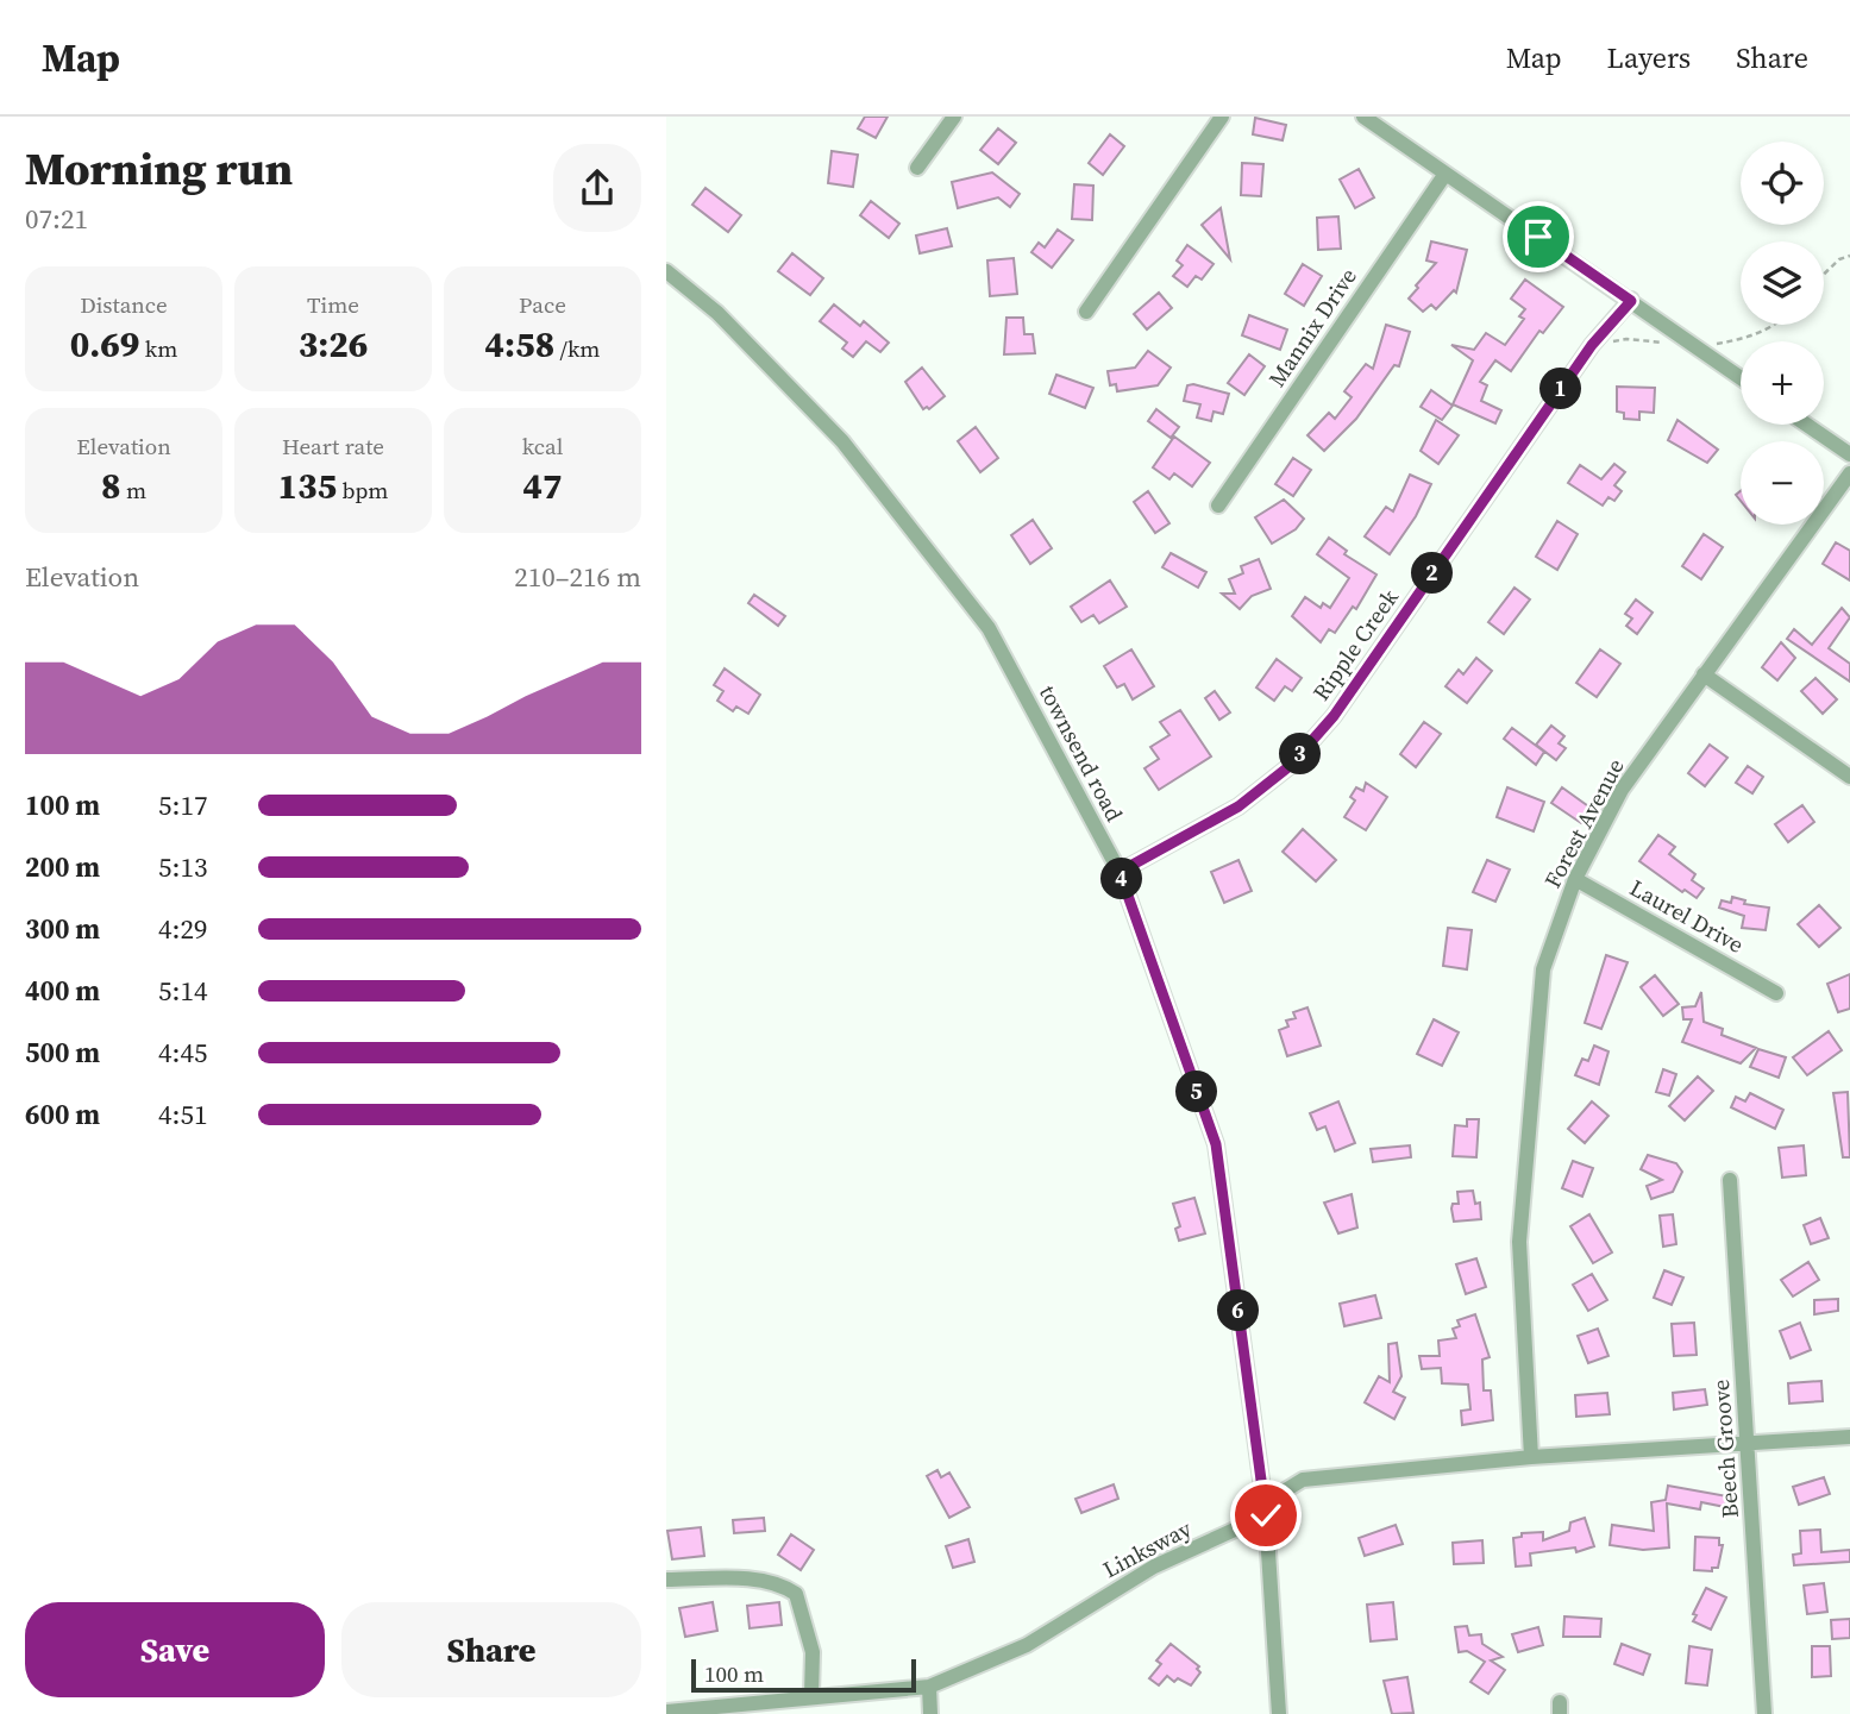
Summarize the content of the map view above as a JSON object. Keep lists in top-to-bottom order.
{
  "streets": {
    "street": [
      "Mannix Drive",
      "Ripple Creek",
      "townsend road",
      "Forest Avenue",
      "Laurel Drive",
      "Beech Groove",
      "Linksway"
    ]
  },
  "crossings": [
    ["Ripple Creek", "townsend road"],
    ["townsend road", "Linksway"],
    ["Forest Avenue", "Laurel Drive"],
    ["Forest Avenue", "Linksway"],
    ["Beech Groove", "Linksway"]
  ],
  "scale_bar": "100 m",
  "page": {
    "header": "Map",
    "nav": ["Map", "Layers", "Share"],
    "heading": ["Morning run", "07:21"],
    "map_buttons": ["+", "−"],
    "stats": [
      ["Distance", "0.69 km"],
      ["Time", "3:26"],
      ["Pace", "4:58 /km"],
      ["Elevation", "8 m"],
      ["Heart rate", "135 bpm"],
      ["kcal", "47"]
    ],
    "pins": [
      "1",
      "2",
      "3",
      "4",
      "5",
      "6"
    ],
    "chart": ["Elevation", "210–216 m"],
    "list": [
      {
        "name": "100 m",
        "note": "5:17"
      },
      {
        "name": "200 m",
        "note": "5:13"
      },
      {
        "name": "300 m",
        "note": "4:29"
      },
      {
        "name": "400 m",
        "note": "5:14"
      },
      {
        "name": "500 m",
        "note": "4:45"
      },
      {
        "name": "600 m",
        "note": "4:51"
      }
    ],
    "buttons": ["Save", "Share"],
    "scale": "100 m"
  }
}
